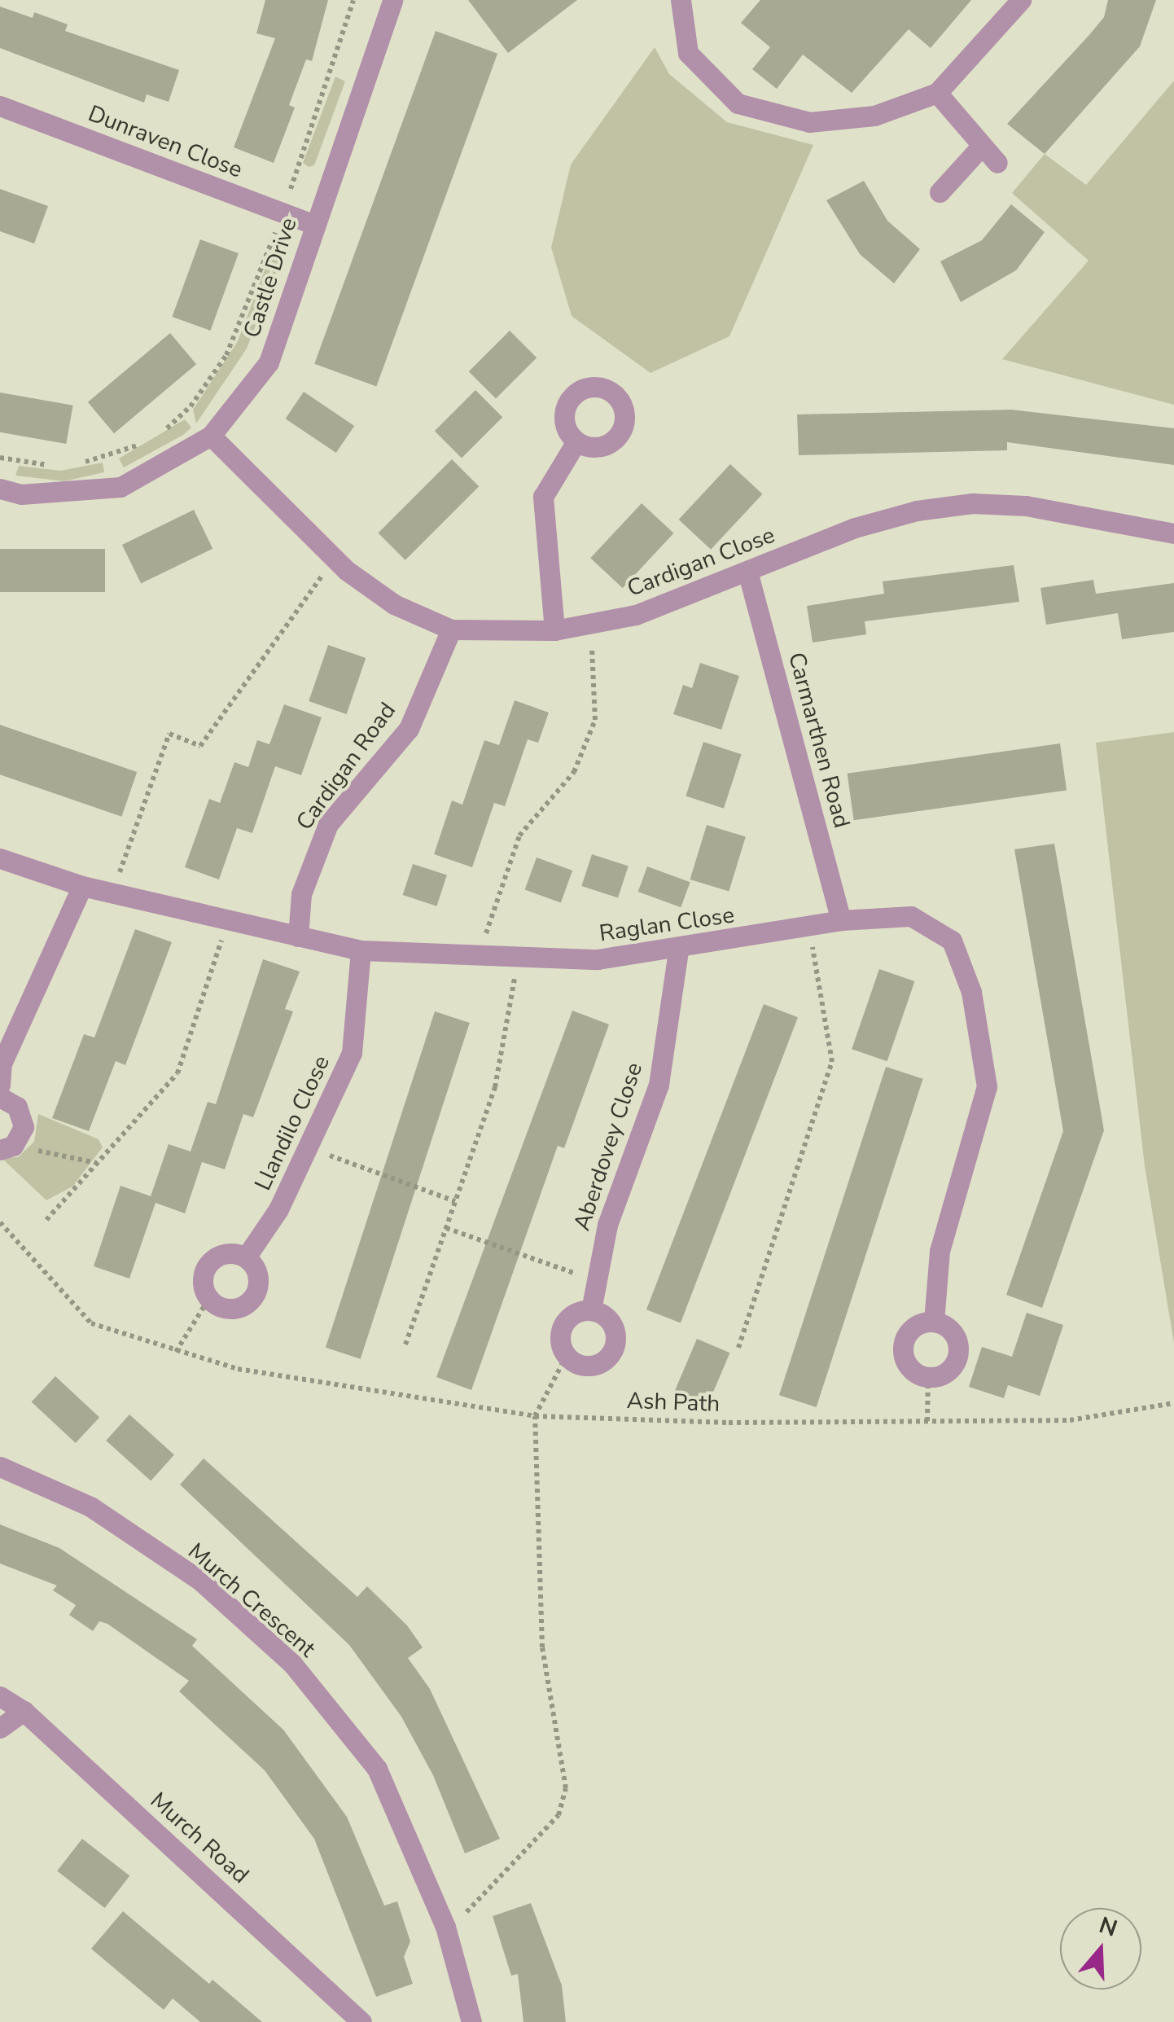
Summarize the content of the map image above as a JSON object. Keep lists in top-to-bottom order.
{
  "streets": {
    "street": [
      "Dunraven Close",
      "Castle Drive",
      "Cardigan Close",
      "Carmarthen Road",
      "Cardigan Road",
      "Raglan Close",
      "Llandilo Close",
      "Aberdovey Close",
      "Murch Crescent",
      "Murch Road"
    ],
    "path": ["Ash Path"]
  },
  "crossings": [
    ["Dunraven Close", "Castle Drive"],
    ["Castle Drive", "Cardigan Close"],
    ["Cardigan Close", "Carmarthen Road"],
    ["Cardigan Close", "Cardigan Road"],
    ["Carmarthen Road", "Raglan Close"],
    ["Cardigan Road", "Raglan Close"],
    ["Raglan Close", "Llandilo Close"],
    ["Raglan Close", "Aberdovey Close"]
  ],
  "north": "top"
}
